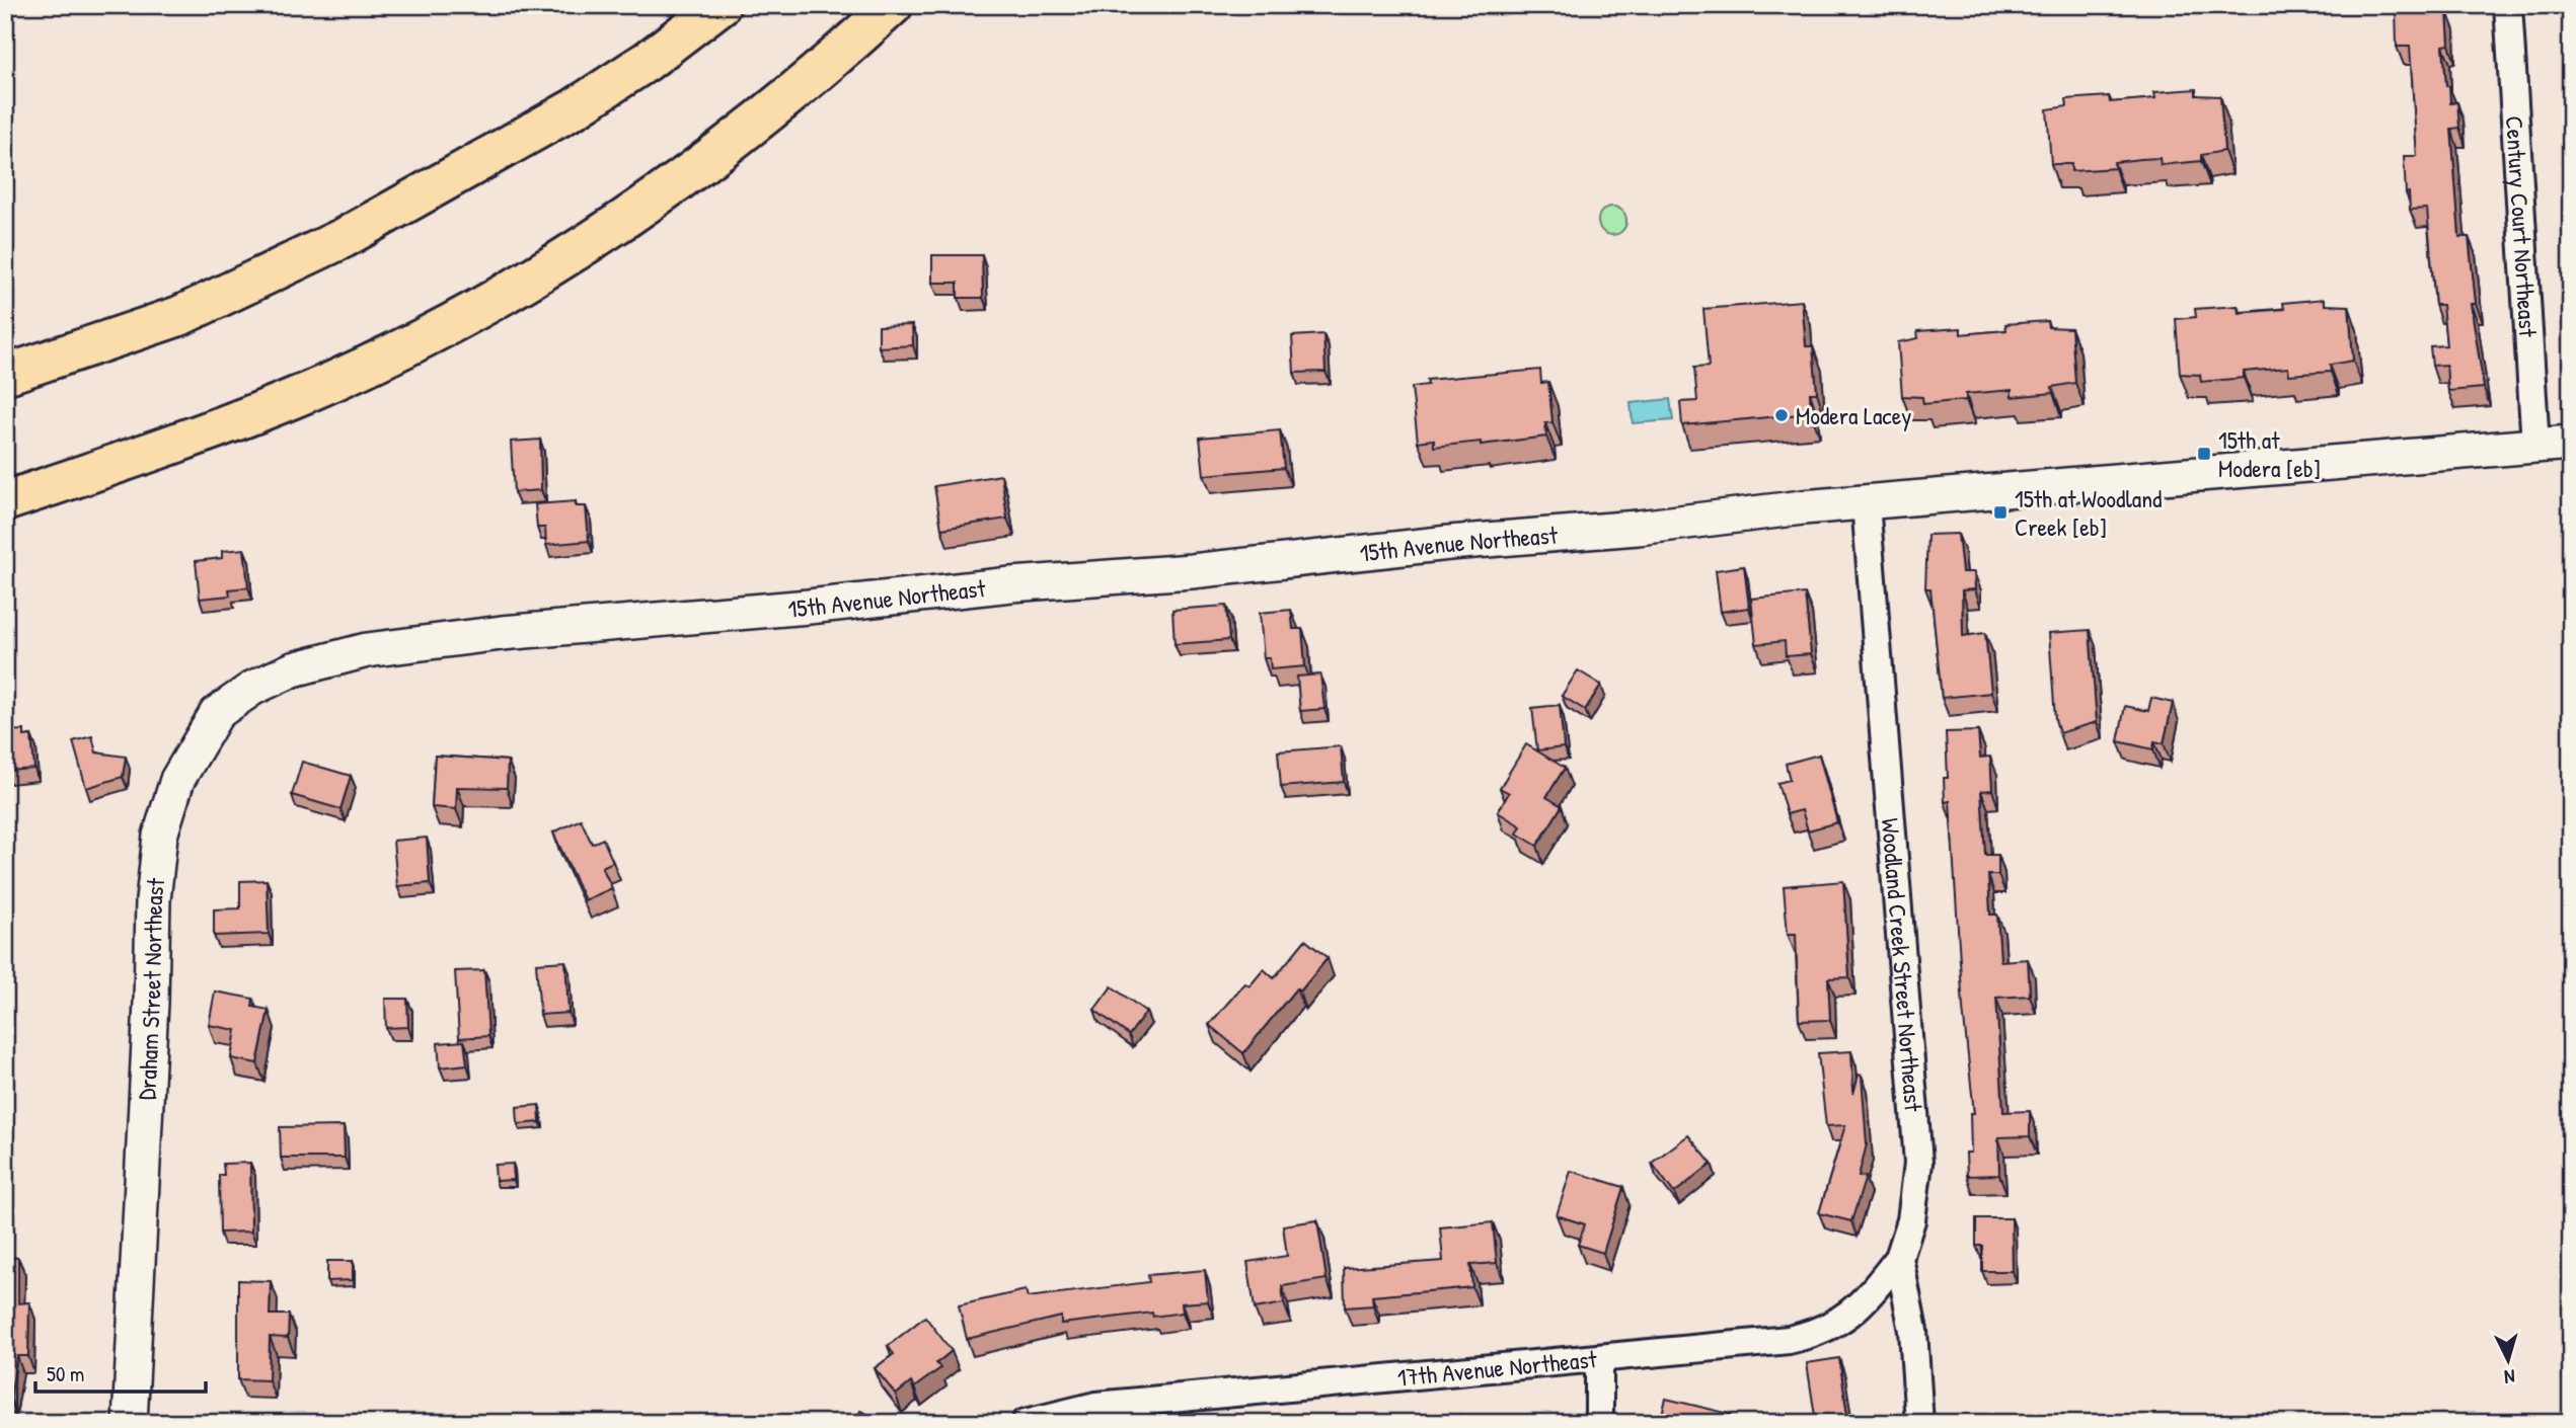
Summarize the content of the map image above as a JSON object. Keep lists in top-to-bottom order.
{
  "streets": {
    "street": [
      "Century Court Northeast",
      "15th Avenue Northeast",
      "Woodland Creek Street Northeast",
      "Draham Street Northeast",
      "17th Avenue Northeast"
    ]
  },
  "crossings": [
    ["Century Court Northeast", "15th Avenue Northeast"],
    ["15th Avenue Northeast", "Woodland Creek Street Northeast"],
    ["15th Avenue Northeast", "Draham Street Northeast"],
    ["Woodland Creek Street Northeast", "17th Avenue Northeast"]
  ],
  "places": {
    "other": ["Modera Lacey"],
    "transit": ["15th at Modera [eb]", "15th at Woodland Creek [eb]"]
  },
  "scale_bar": "50 m",
  "north": "bottom"
}
